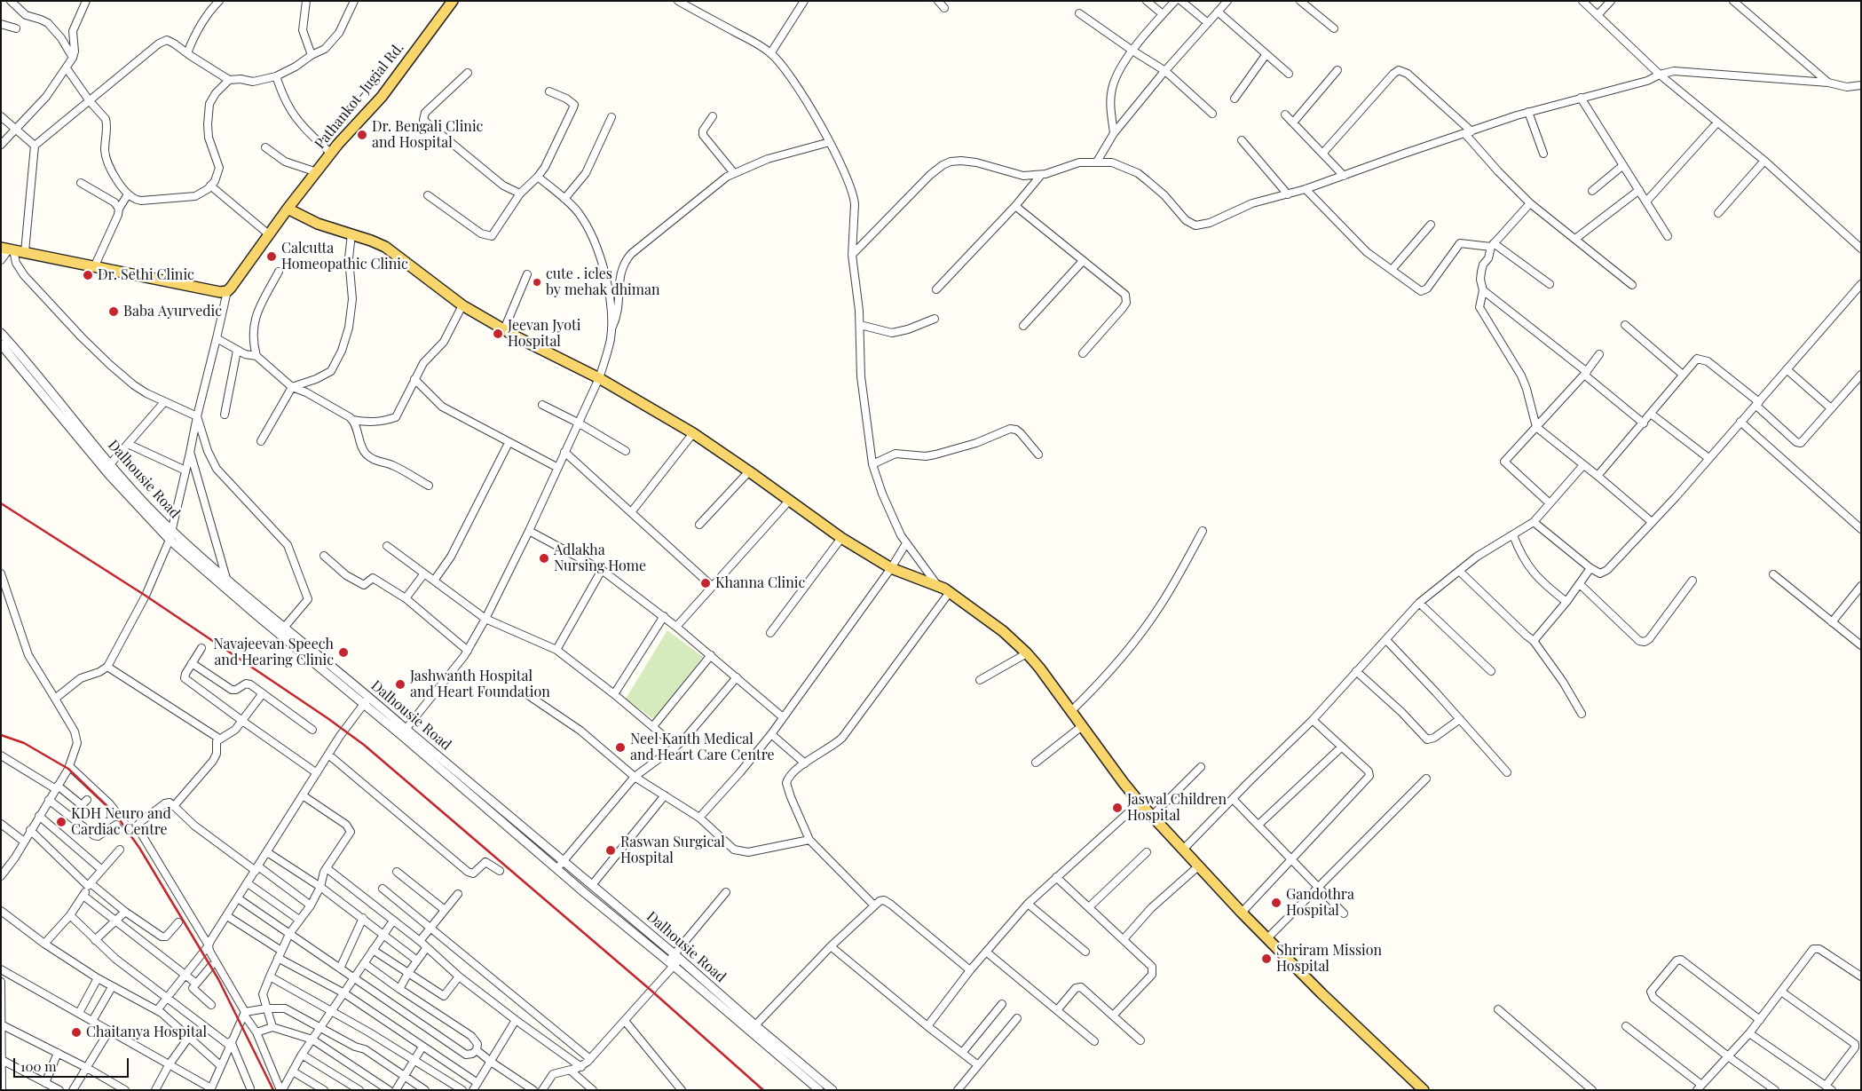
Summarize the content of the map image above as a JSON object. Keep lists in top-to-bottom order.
{
  "streets": {
    "main road": ["Pathankot-Jugial Rd."],
    "street": ["Dalhousie Road"]
  },
  "places": [
    "Dr. Bengali Clinic and Hospital",
    "Calcutta Homeopathic Clinic",
    "Dr. Sethi Clinic",
    "cute . icles by mehak dhiman",
    "Baba Ayurvedic",
    "Jeevan Jyoti Hospital",
    "Adlakha Nursing Home",
    "Khanna Clinic",
    "Navajeevan Speech and Hearing Clinic",
    "Jashwanth Hospital and Heart Foundation",
    "Neel Kanth Medical and Heart Care Centre",
    "Jaswal Children Hospital",
    "KDH Neuro and Cardiac Centre",
    "Raswan Surgical Hospital",
    "Gandothra Hospital",
    "Shriram Mission Hospital",
    "Chaitanya Hospital"
  ],
  "scale_bar": "100 m"
}
